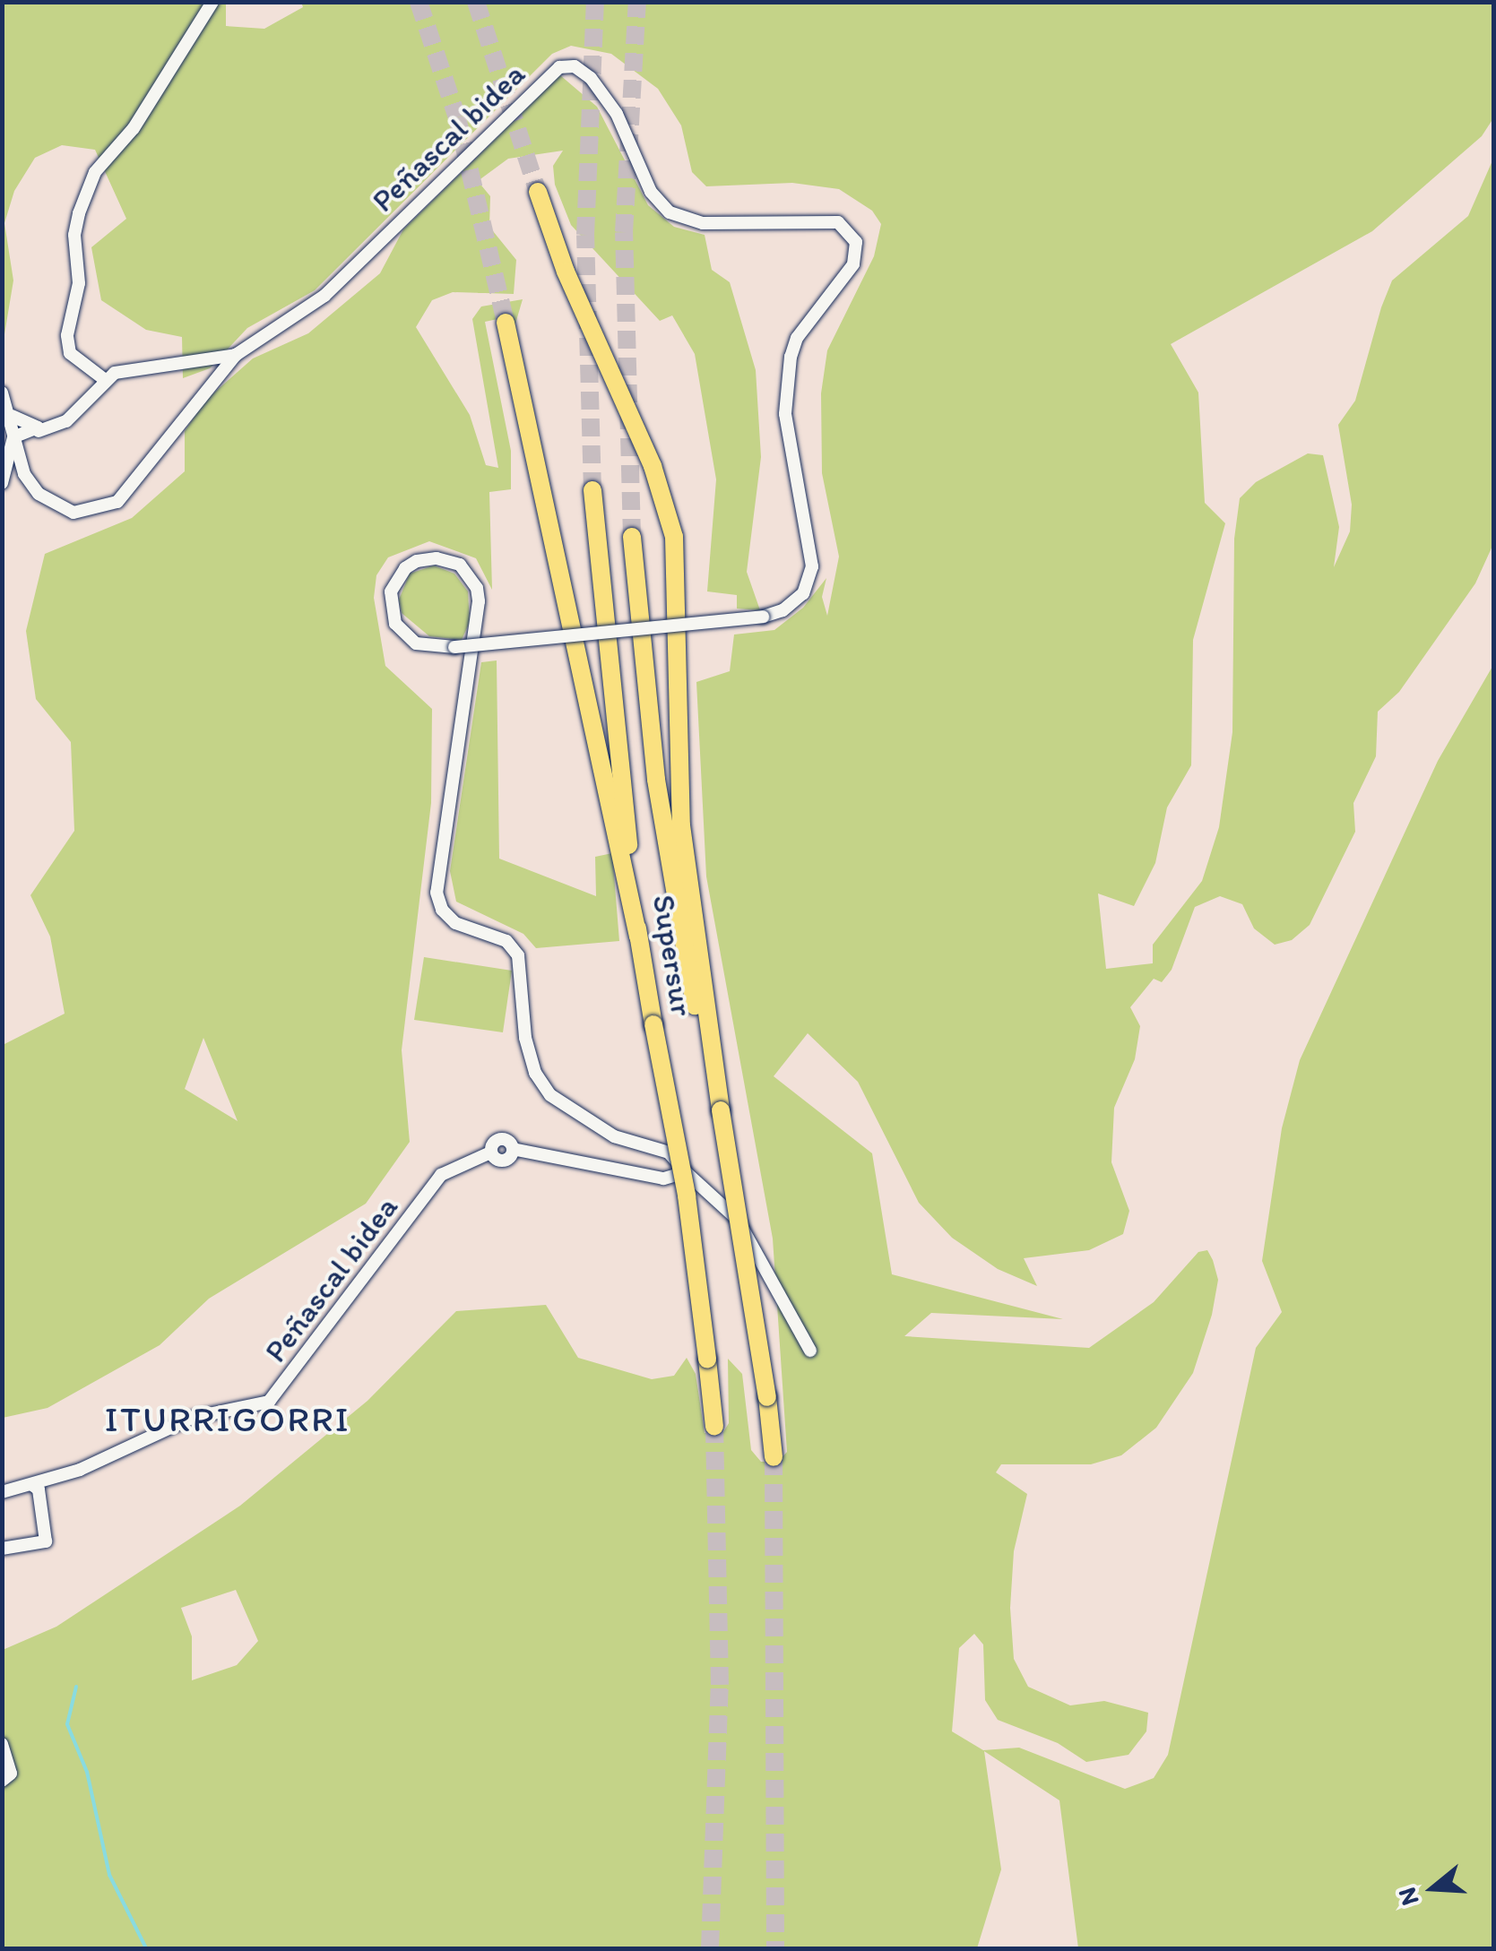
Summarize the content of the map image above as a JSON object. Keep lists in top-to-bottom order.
{
  "streets": {
    "highway": ["Supersur"],
    "street": ["Peñascal bidea"]
  },
  "districts": ["ITURRIGORRI"],
  "north": "left"
}
